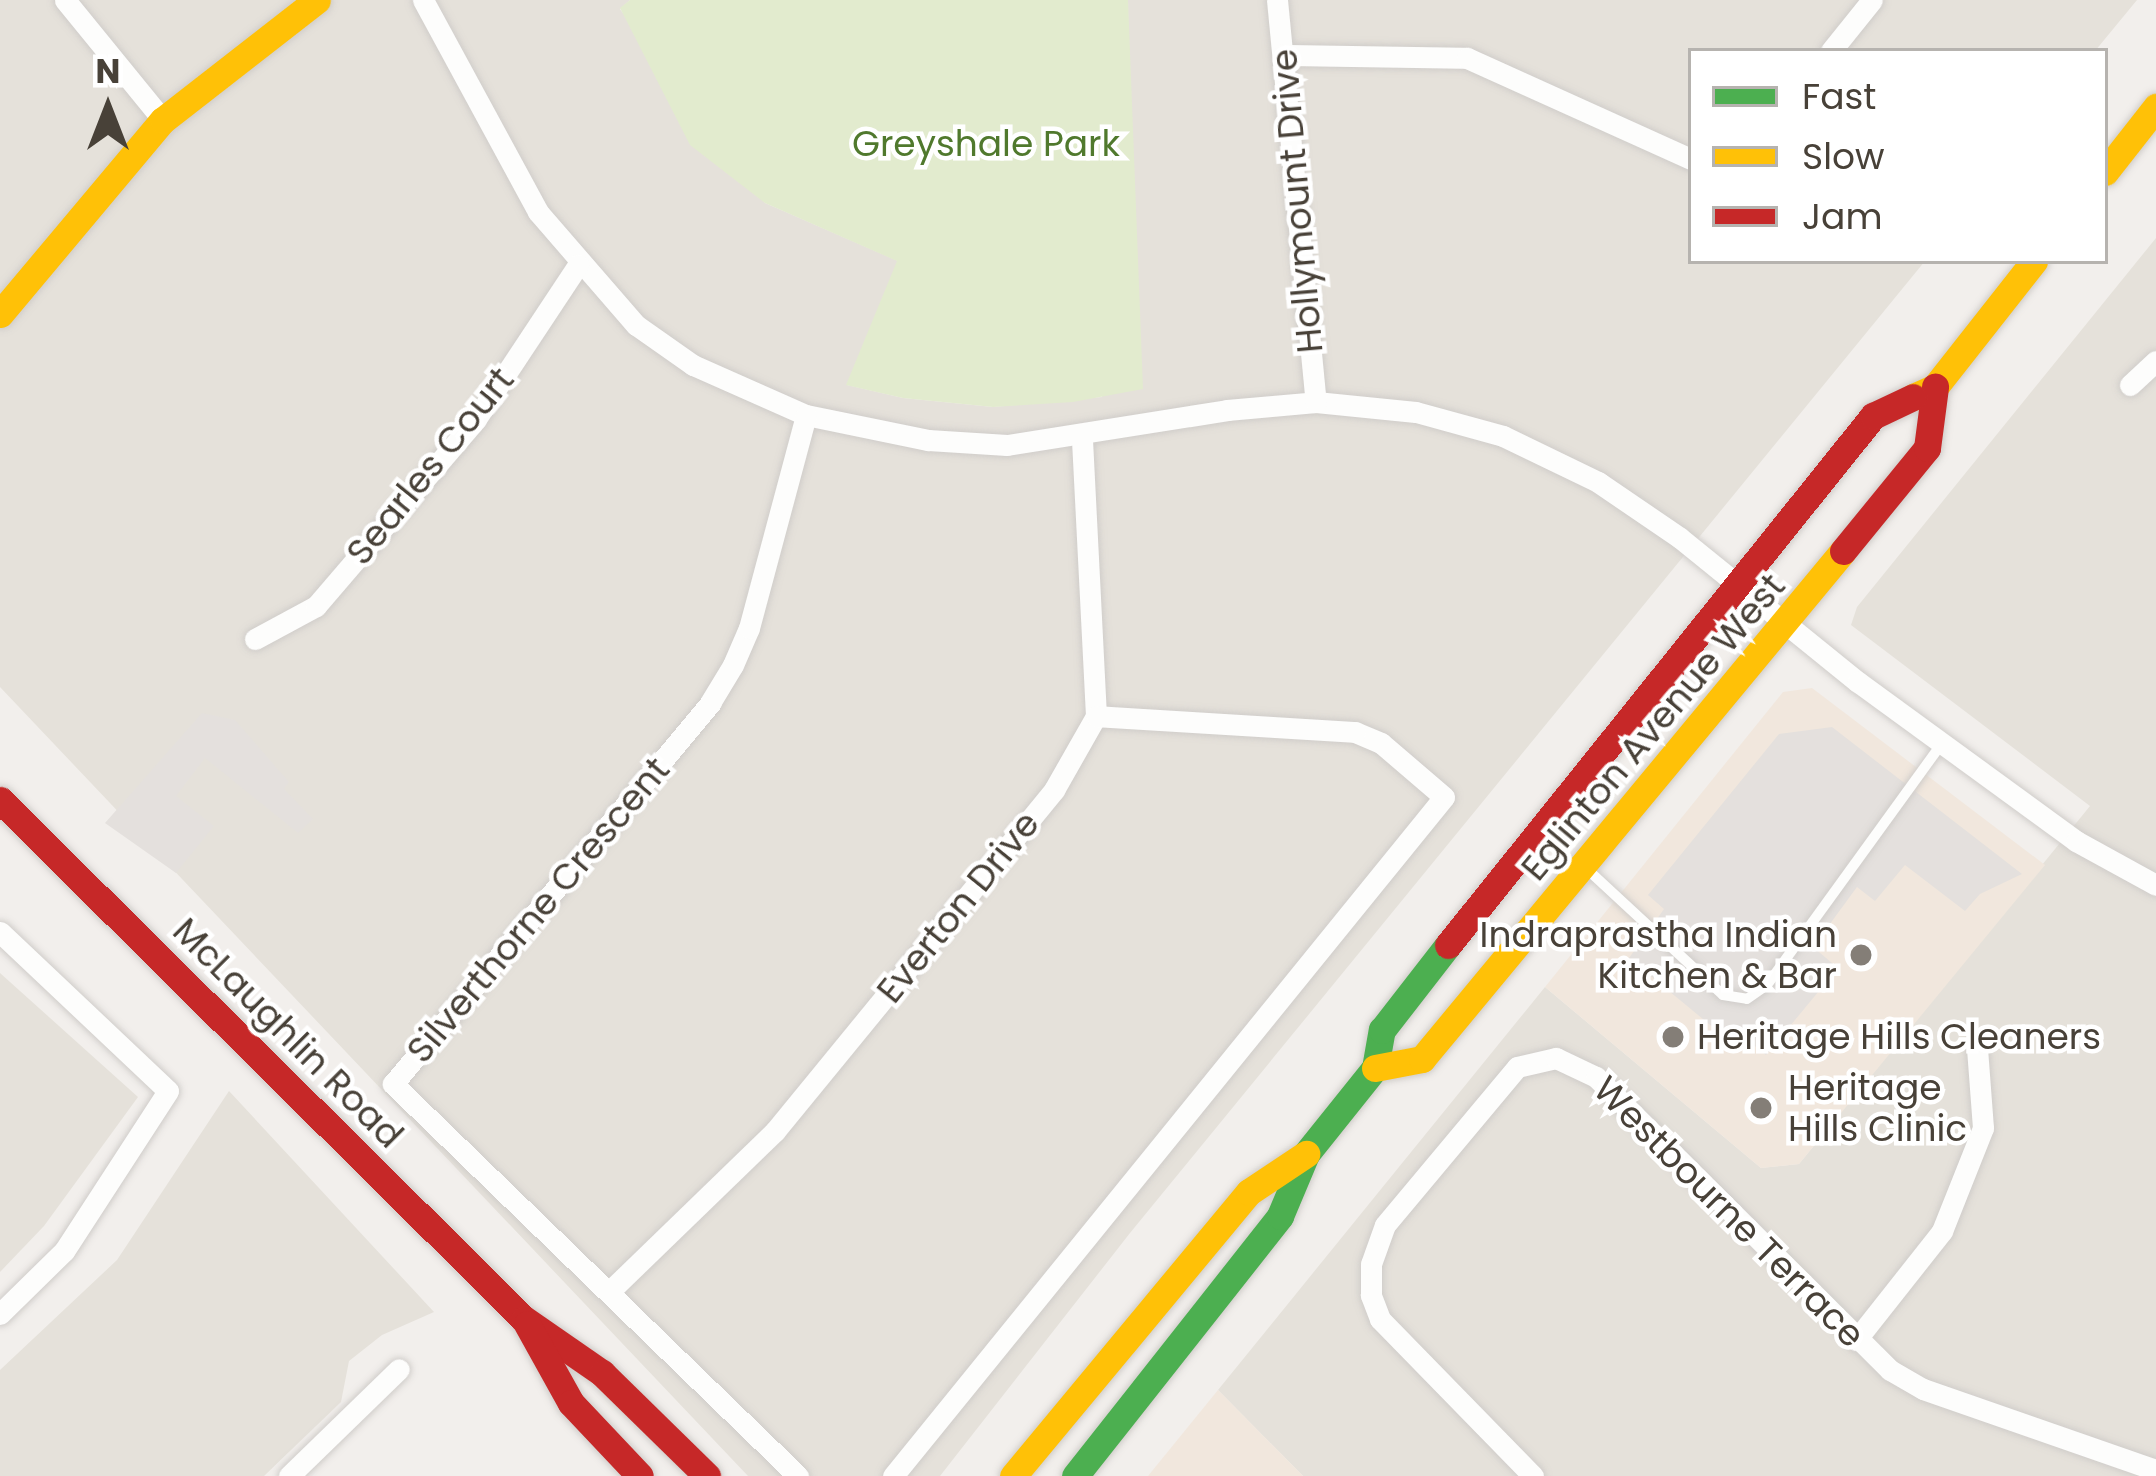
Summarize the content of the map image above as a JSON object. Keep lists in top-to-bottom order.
{
  "streets": {
    "main road": ["Eglinton Avenue West", "McLaughlin Road"],
    "street": [
      "Hollymount Drive",
      "Searles Court",
      "Everton Drive",
      "Silverthorne Crescent",
      "Westbourne Terrace"
    ]
  },
  "crossings": [
    ["Everton Drive", "Silverthorne Crescent"]
  ],
  "parks": ["Greyshale Park"],
  "places": ["Indraprastha Indian Kitchen & Bar", "Heritage Hills Cleaners", "Heritage Hills Clinic"],
  "legend": ["Fast", "Slow", "Jam"],
  "north": "top"
}
